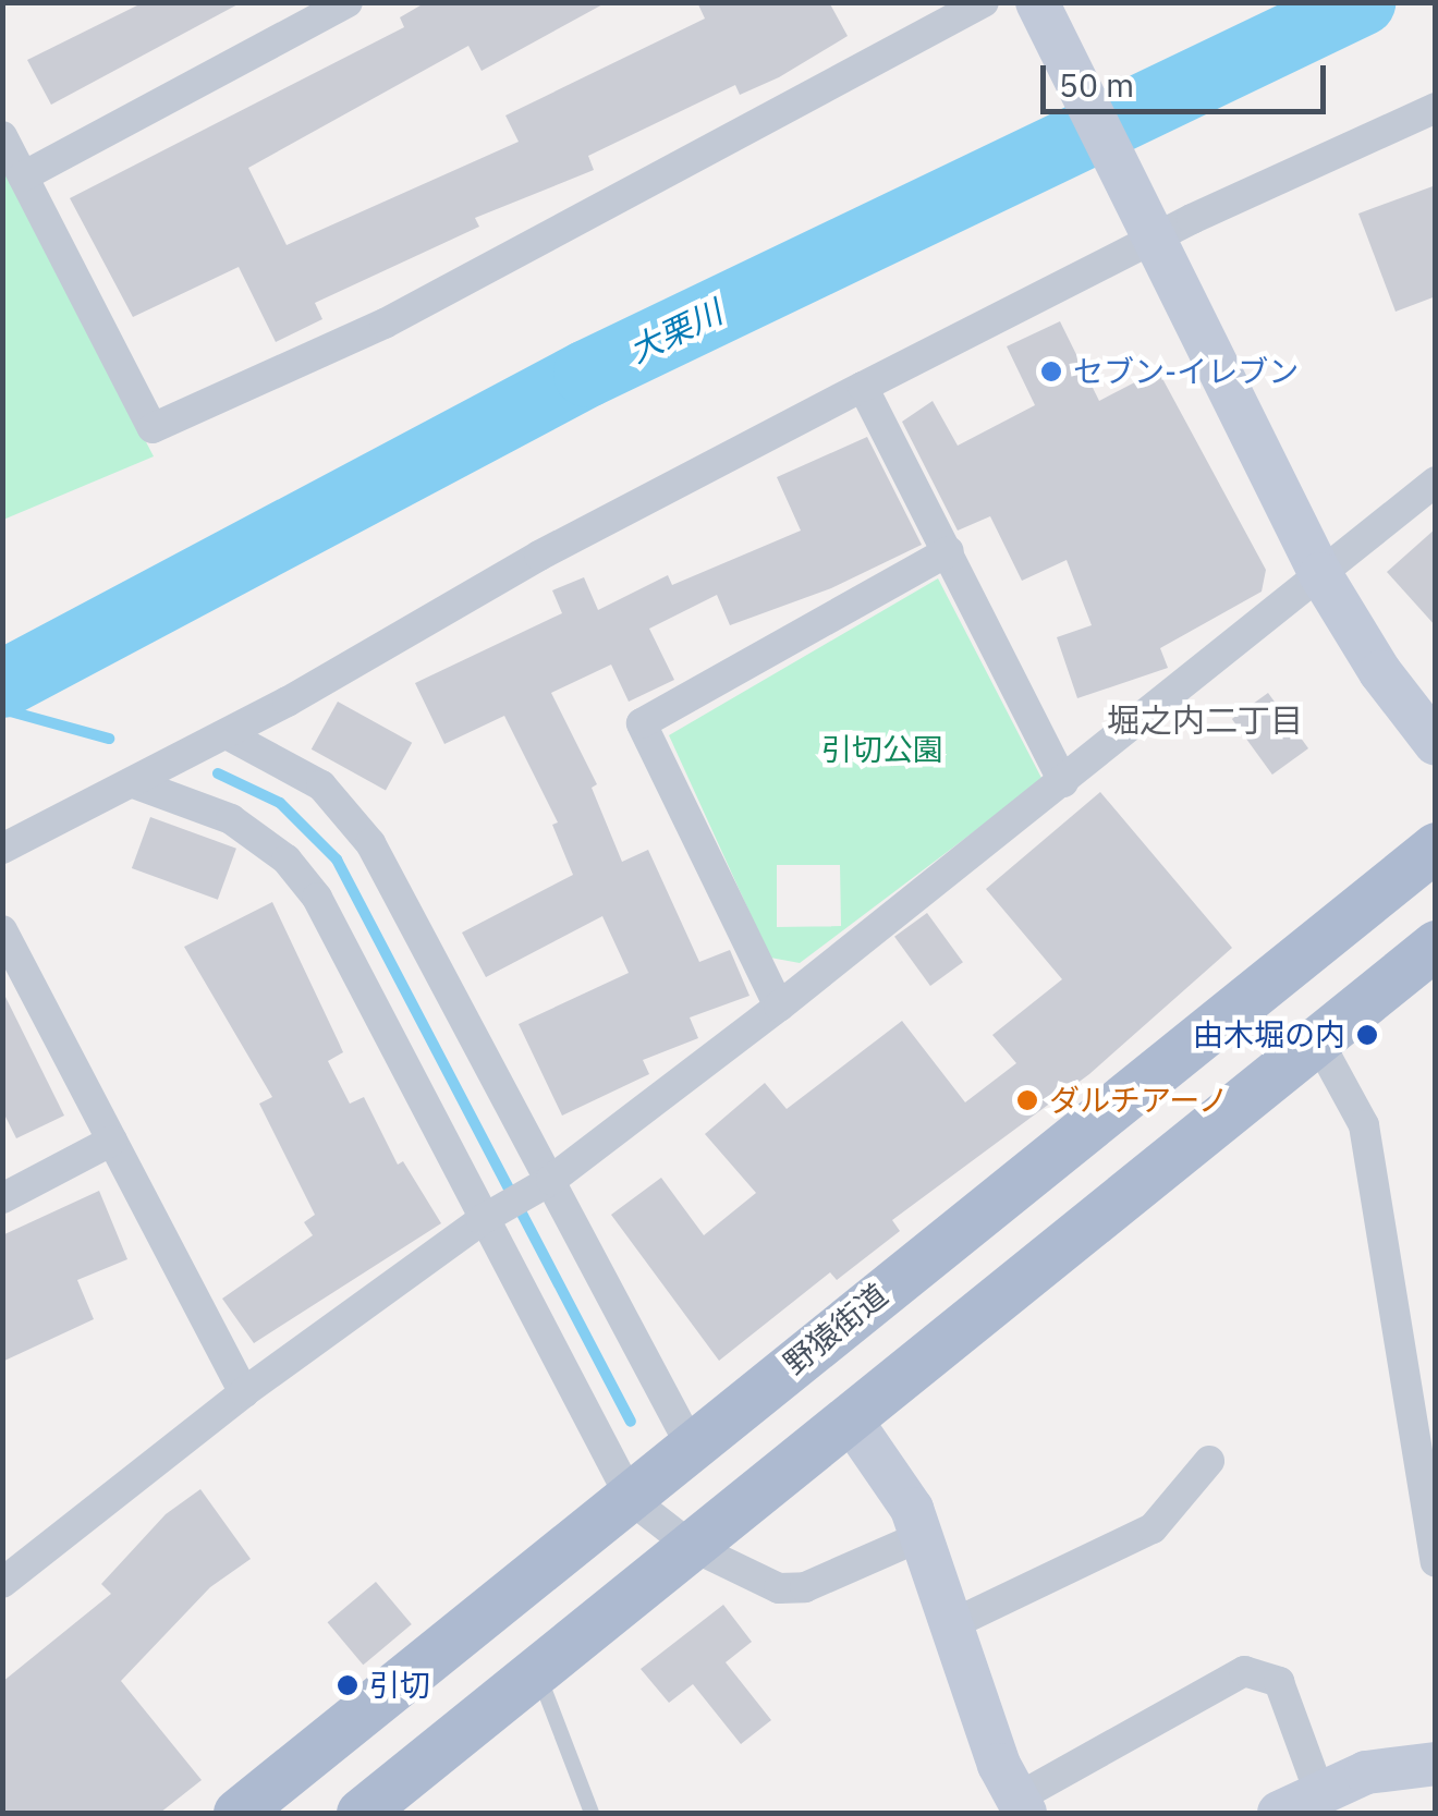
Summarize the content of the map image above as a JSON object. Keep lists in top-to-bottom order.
{
  "streets": {
    "main road": ["野猿街道"]
  },
  "districts": ["堀之内二丁目"],
  "water": ["大栗川"],
  "parks": ["引切公園"],
  "places": [
    "セブン-イレブン",
    "由木堀の内",
    "ダルチアーノ",
    "引切"
  ],
  "scale_bar": "50 m"
}
